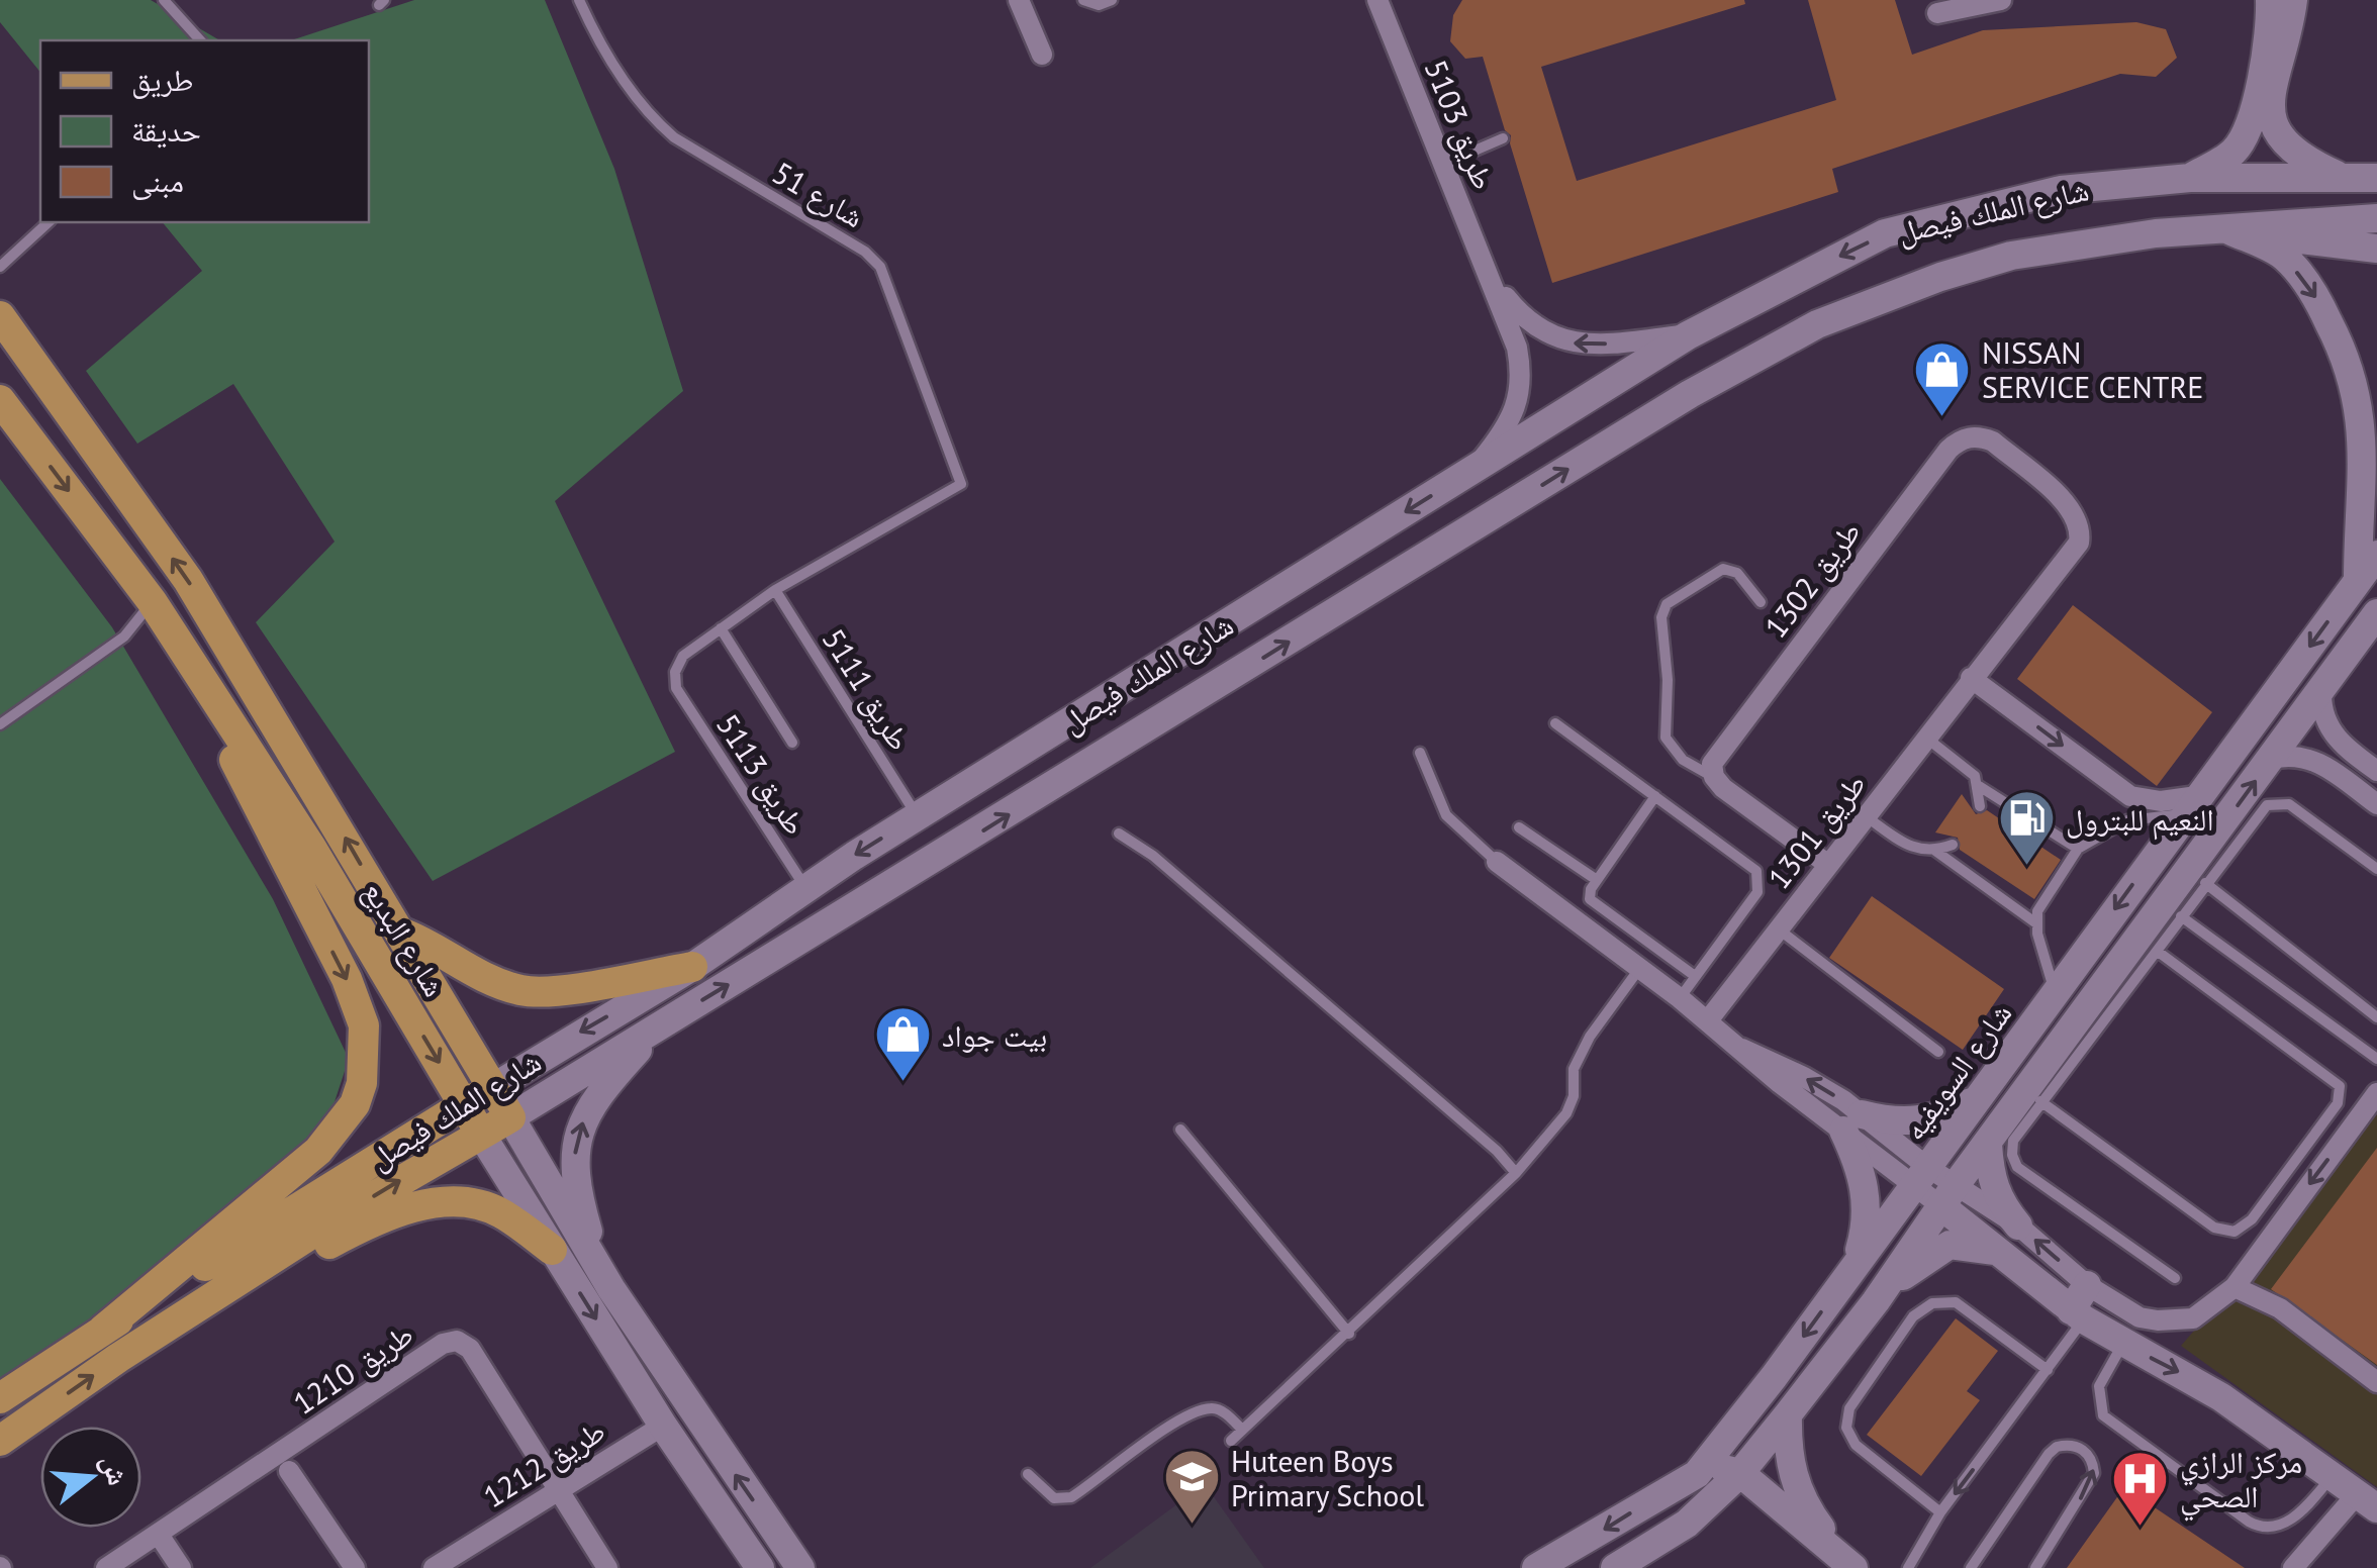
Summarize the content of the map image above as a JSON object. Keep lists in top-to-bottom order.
{
  "streets": {
    "main road": ["شارع الملك فيصل", "شارع البديع", "شارع السويفيه"],
    "street": [
      "طريق 5103",
      "طريق 1302",
      "طريق 1301",
      "طريق 1210",
      "طريق 1212"
    ],
    "lane": ["شارع 51", "طريق 5111", "طريق 5113"]
  },
  "crossings": [
    ["طريق 5103", "شارع الملك فيصل"],
    ["شارع 51", "طريق 5111"],
    ["شارع الملك فيصل", "طريق 5111"],
    ["شارع الملك فيصل", "طريق 5113"],
    ["شارع الملك فيصل", "شارع البديع"],
    ["طريق 1302", "طريق 1301"],
    ["شارع البديع", "طريق 1212"],
    ["طريق 1210", "طريق 1212"]
  ],
  "places": {
    "shop": ["NISSAN SERVICE CENTRE", "بيت جواد"],
    "fuel station": ["النعيم للبترول"],
    "school or university": ["Huteen Boys Primary School"],
    "hospital": ["مركز الرازي الصحي"]
  },
  "legend": ["طريق", "حديقة", "مبنى"],
  "north": "right"
}
